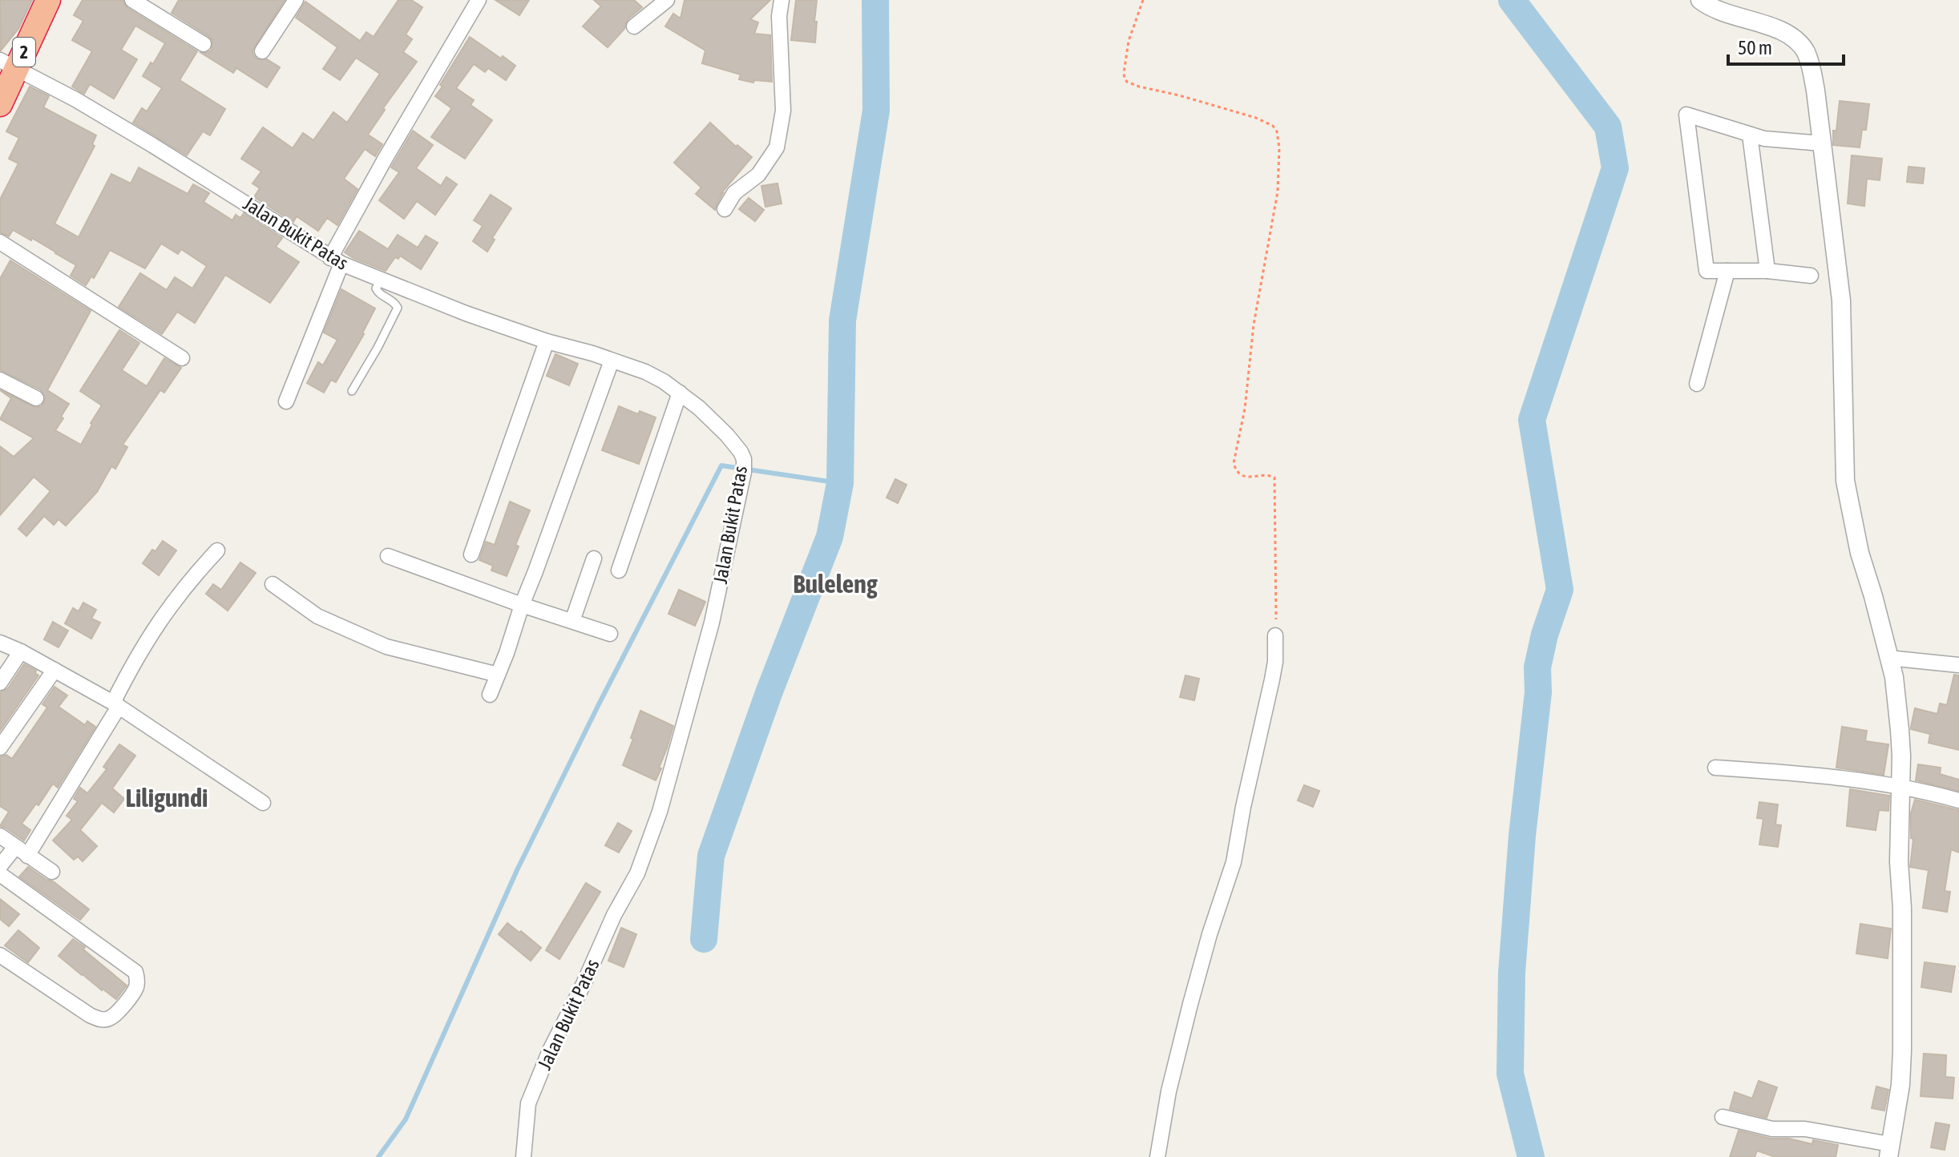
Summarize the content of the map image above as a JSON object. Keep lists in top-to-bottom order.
{
  "streets": {
    "highway": ["2"],
    "street": ["Jalan Bukit Patas"]
  },
  "crossings": [
    ["2", "Jalan Bukit Patas"]
  ],
  "districts": ["Buleleng", "Liligundi"],
  "scale_bar": "50 m"
}
